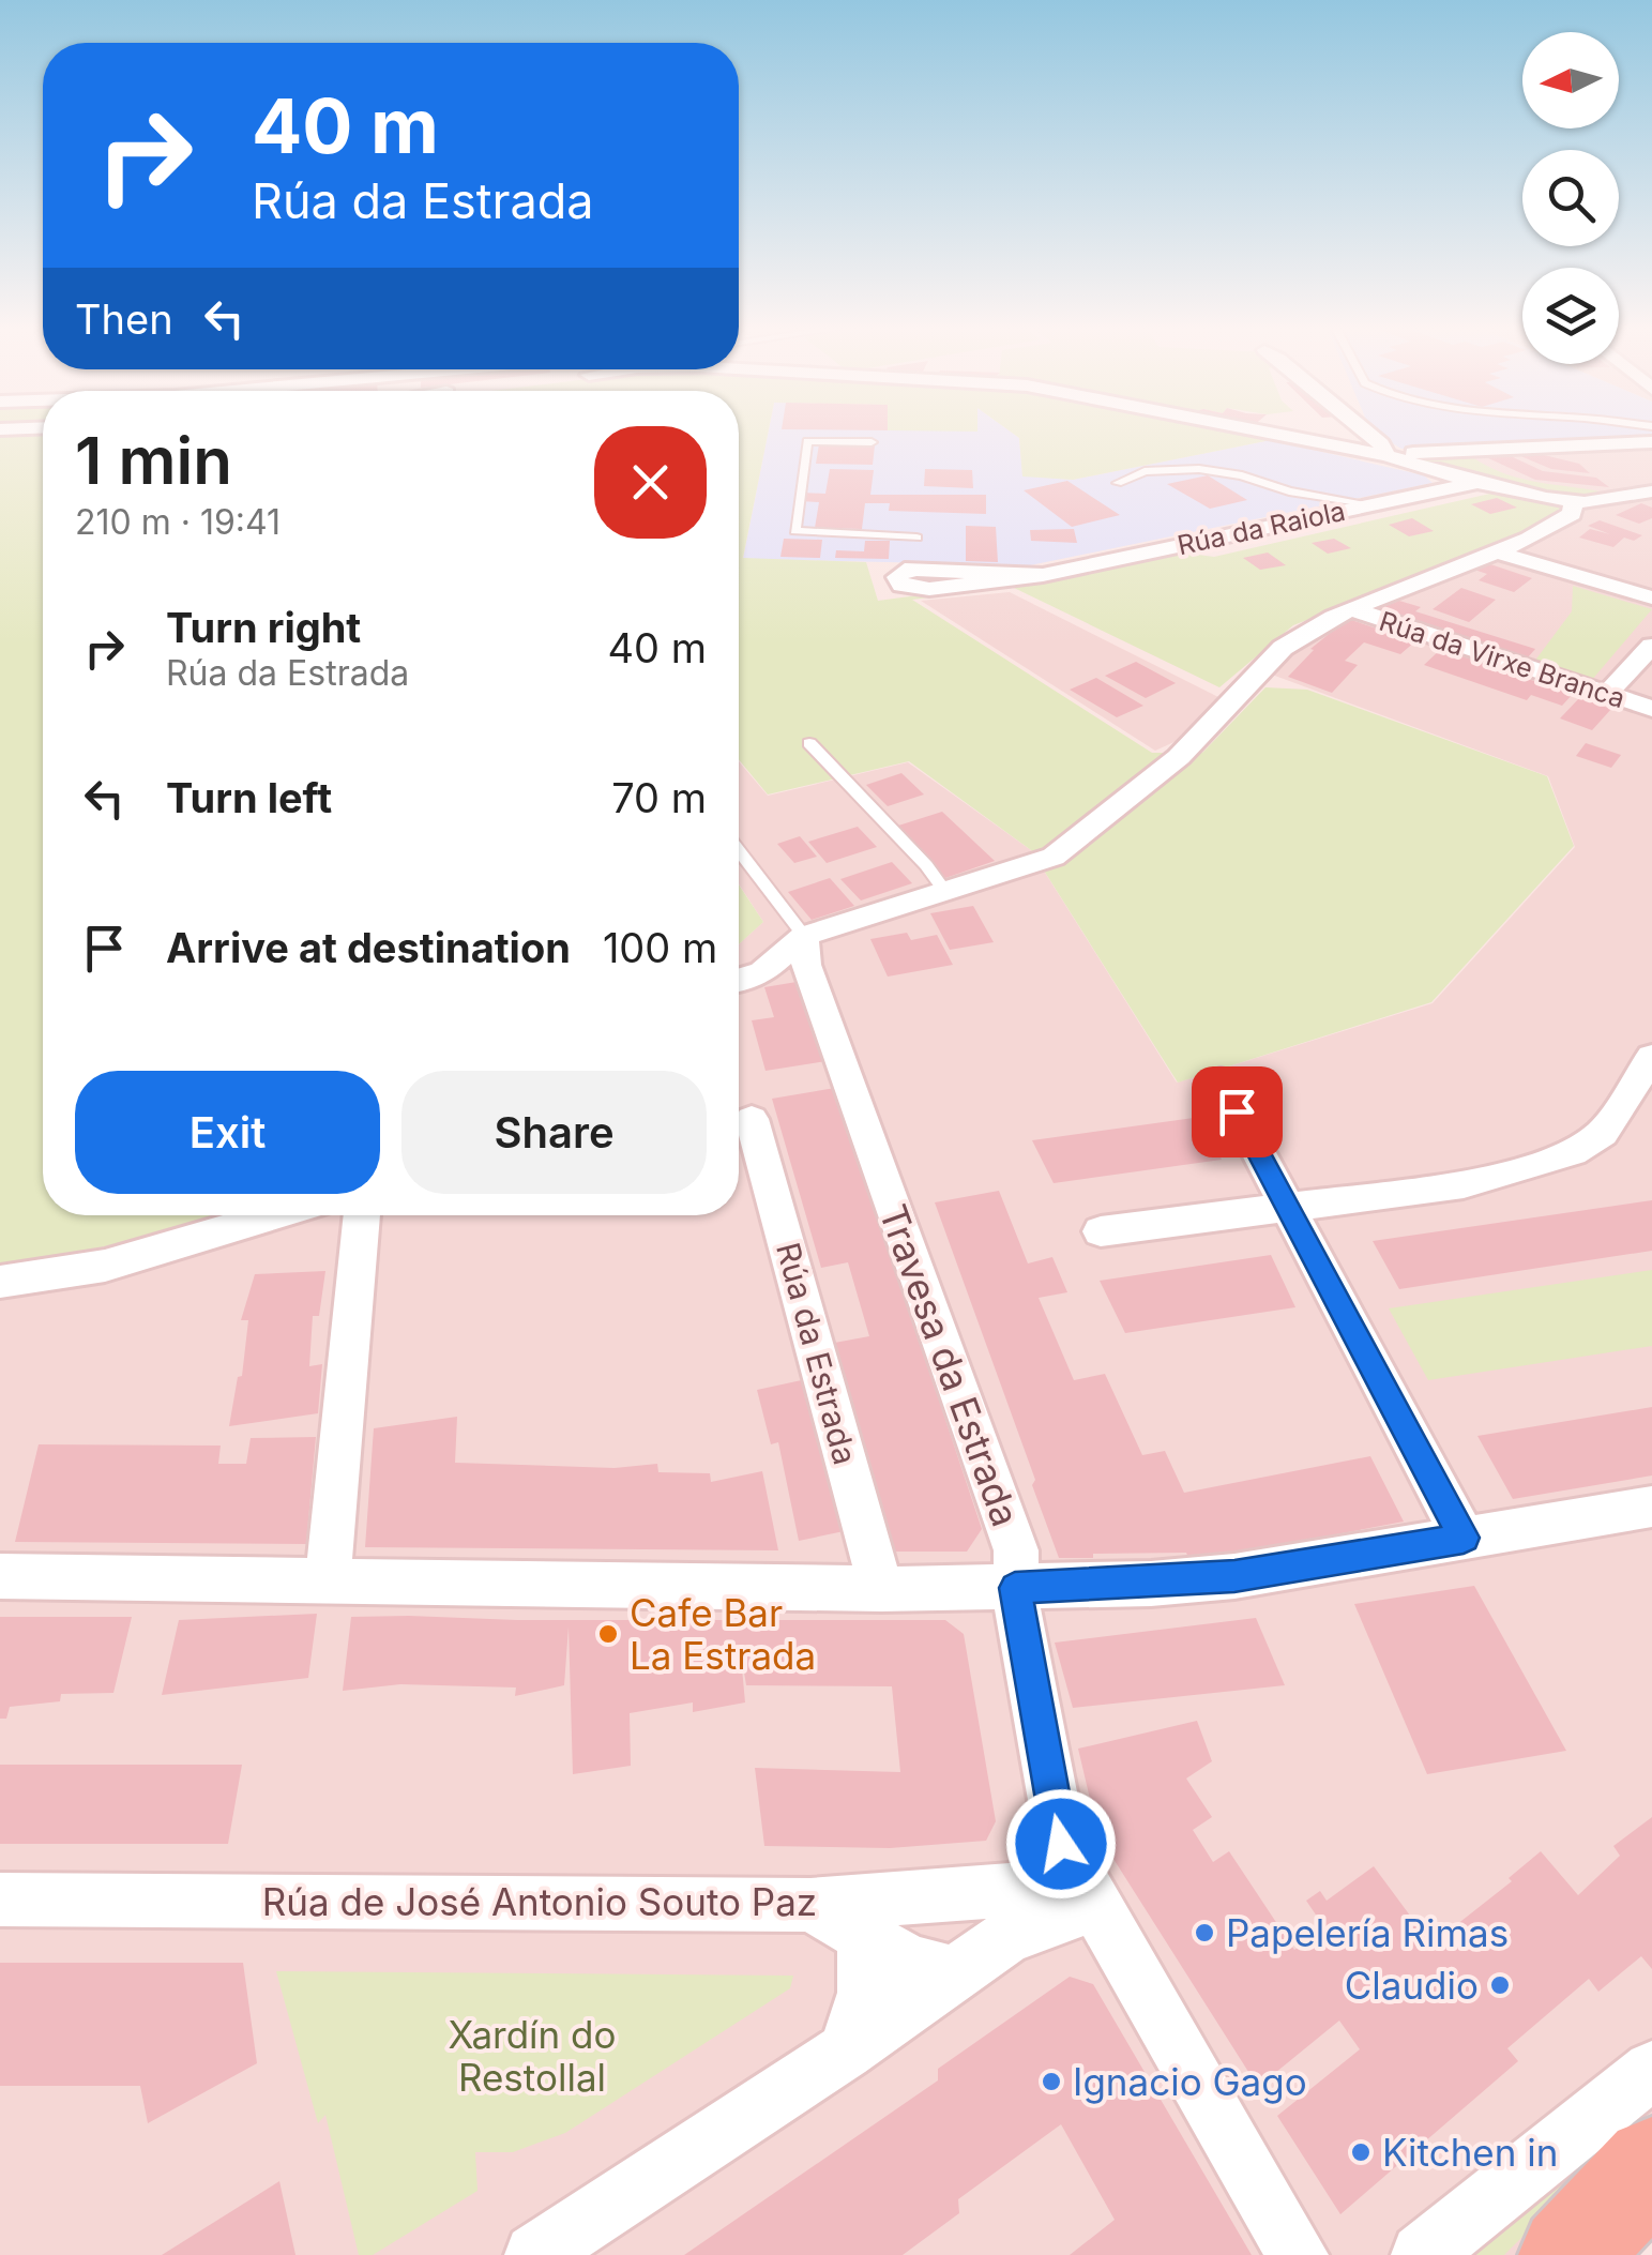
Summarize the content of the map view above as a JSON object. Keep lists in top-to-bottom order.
{
  "streets": {
    "street": [
      "Rúa da Raiola",
      "Rúa da Virxe Branca",
      "Rúa da Estrada",
      "Travesa da Estrada",
      "Rúa de José Antonio Souto Paz"
    ]
  },
  "crossings": [
    ["Travesa da Estrada", "Rúa de José Antonio Souto Paz"]
  ],
  "parks": ["Xardín do Restollal"],
  "places": [
    "Cafe Bar La Estrada",
    "Papelería Rimas",
    "Claudio",
    "Ignacio Gago",
    "Kitchen in"
  ],
  "north": "left",
  "page": {
    "turn": ["40 m", "Rúa da Estrada"],
    "then": "Then",
    "heading": ["1 min", "210 m · 19:41"],
    "list": [
      {
        "name": "Turn right",
        "note": "Rúa da Estrada",
        "value": "40 m"
      },
      {
        "name": "Turn left",
        "value": "70 m"
      },
      {
        "name": "Arrive at destination",
        "value": "100 m"
      }
    ],
    "buttons": ["Exit", "Share"]
  }
}
